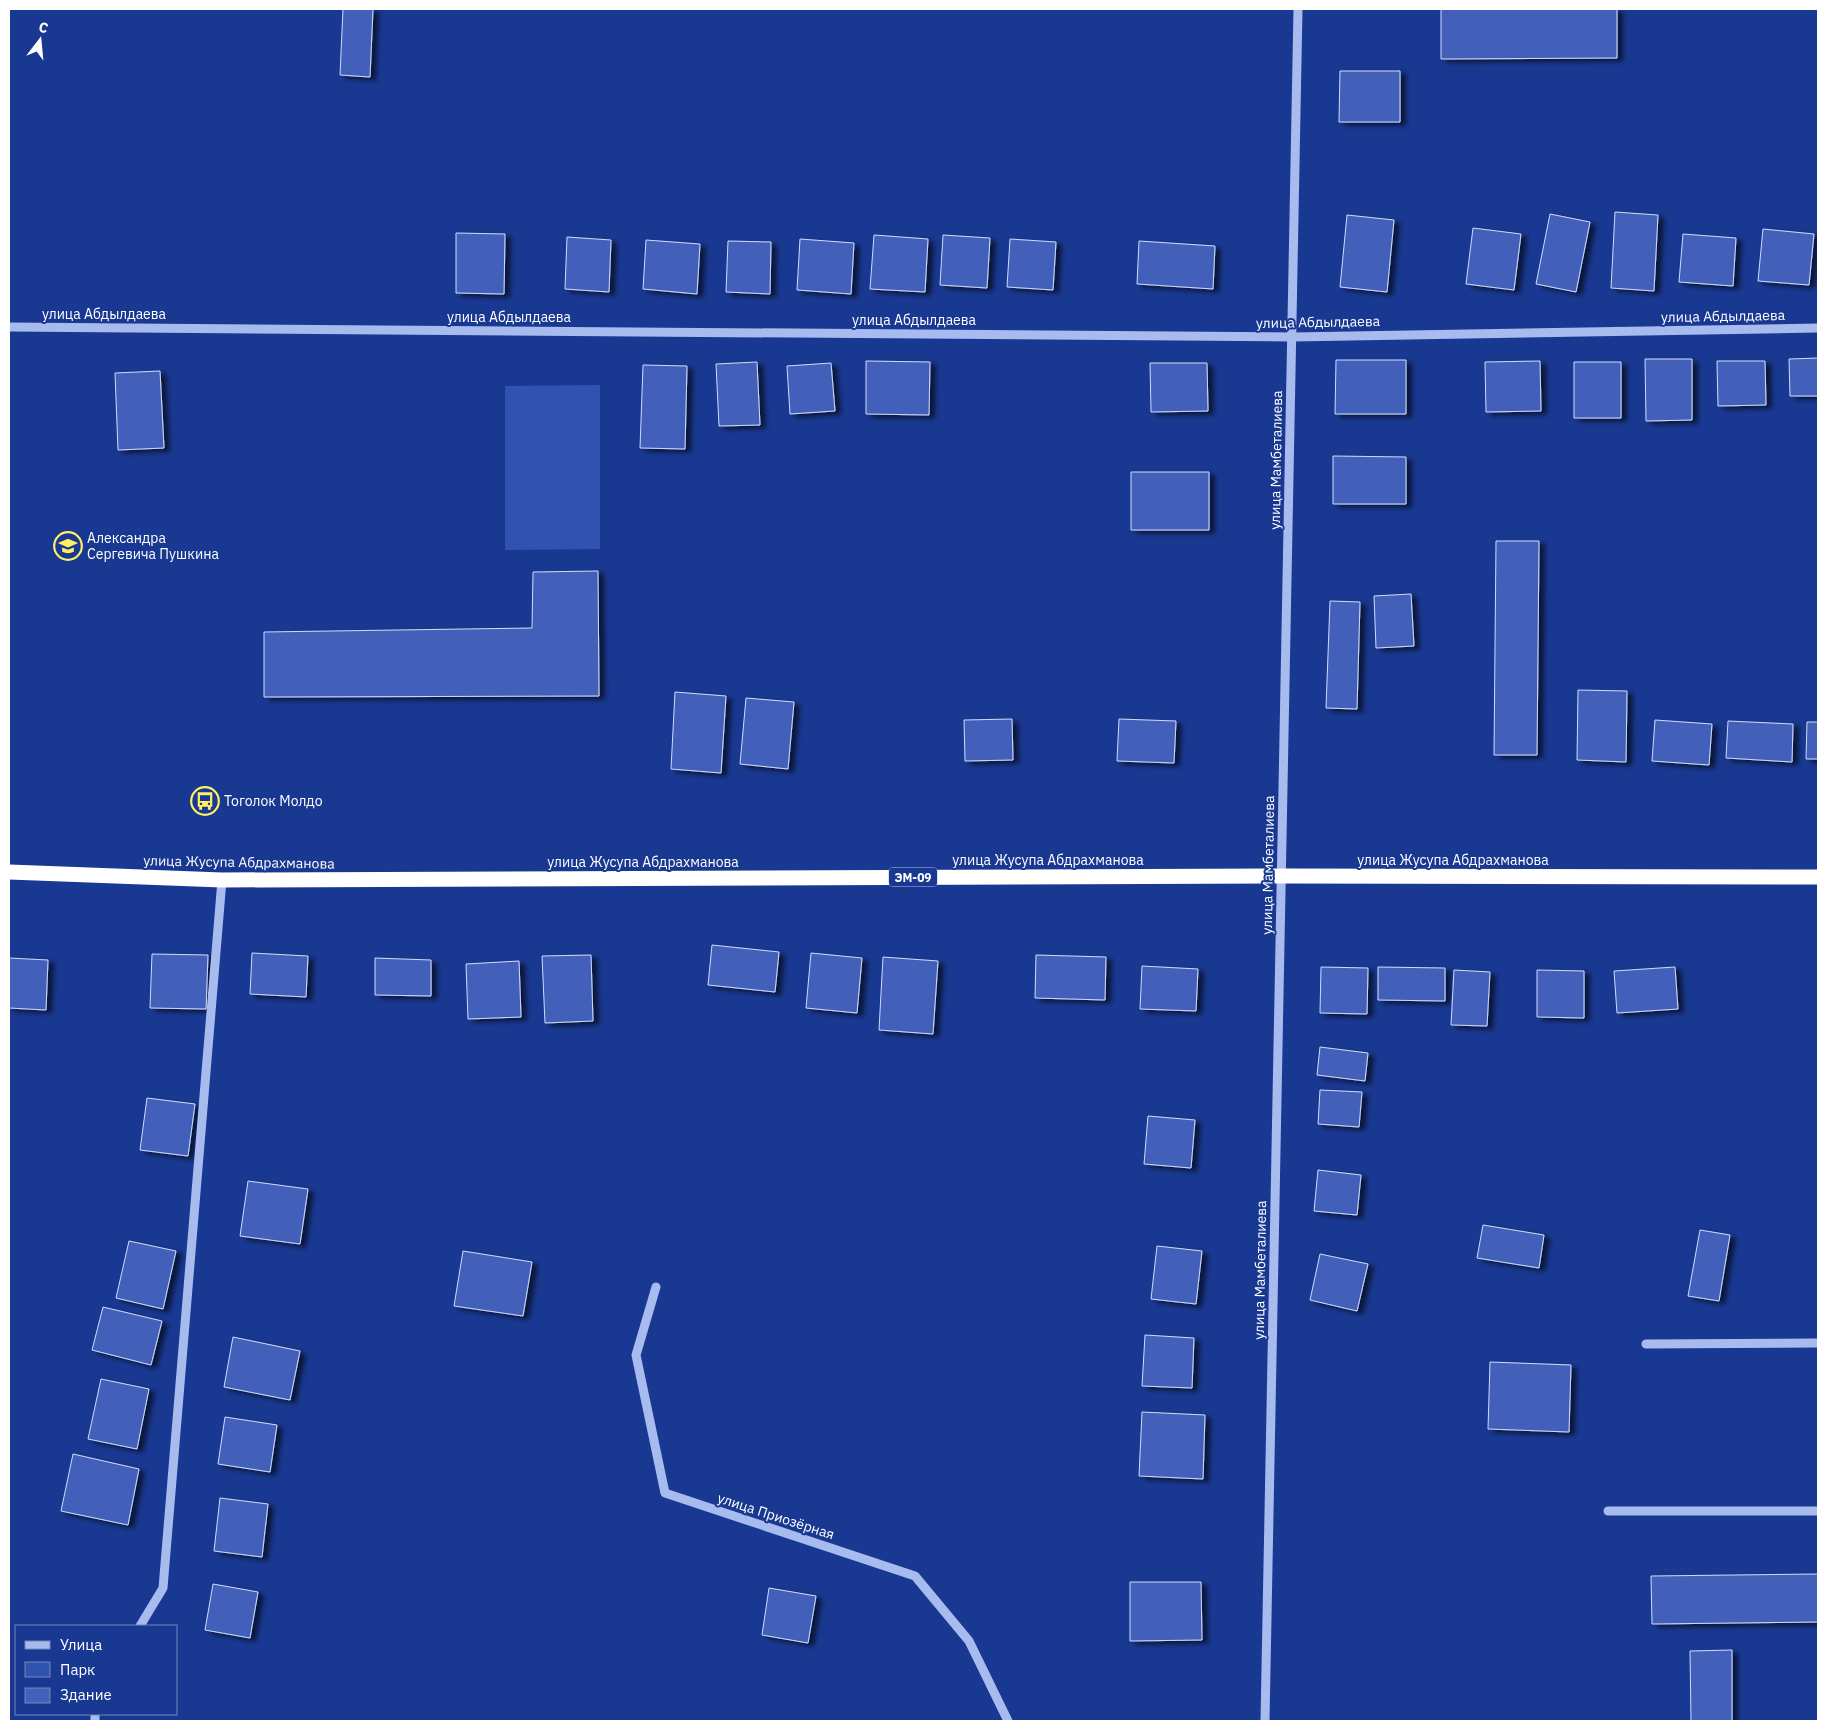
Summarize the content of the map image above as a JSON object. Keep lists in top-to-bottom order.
{
  "streets": {
    "highway": ["улица Жусупа Абдрахманова", "ЭМ-09"],
    "street": ["улица Абдылдаева", "улица Мамбеталиева", "улица Приозёрная"]
  },
  "crossings": [
    ["улица Абдылдаева", "улица Мамбеталиева"],
    ["улица Мамбеталиева", "улица Жусупа Абдрахманова"]
  ],
  "places": {
    "school or university": ["Александра Сергевича Пушкина"],
    "bus stop": ["Тоголок Молдо"]
  },
  "legend": ["Улица", "Парк", "Здание"],
  "north": "top"
}
